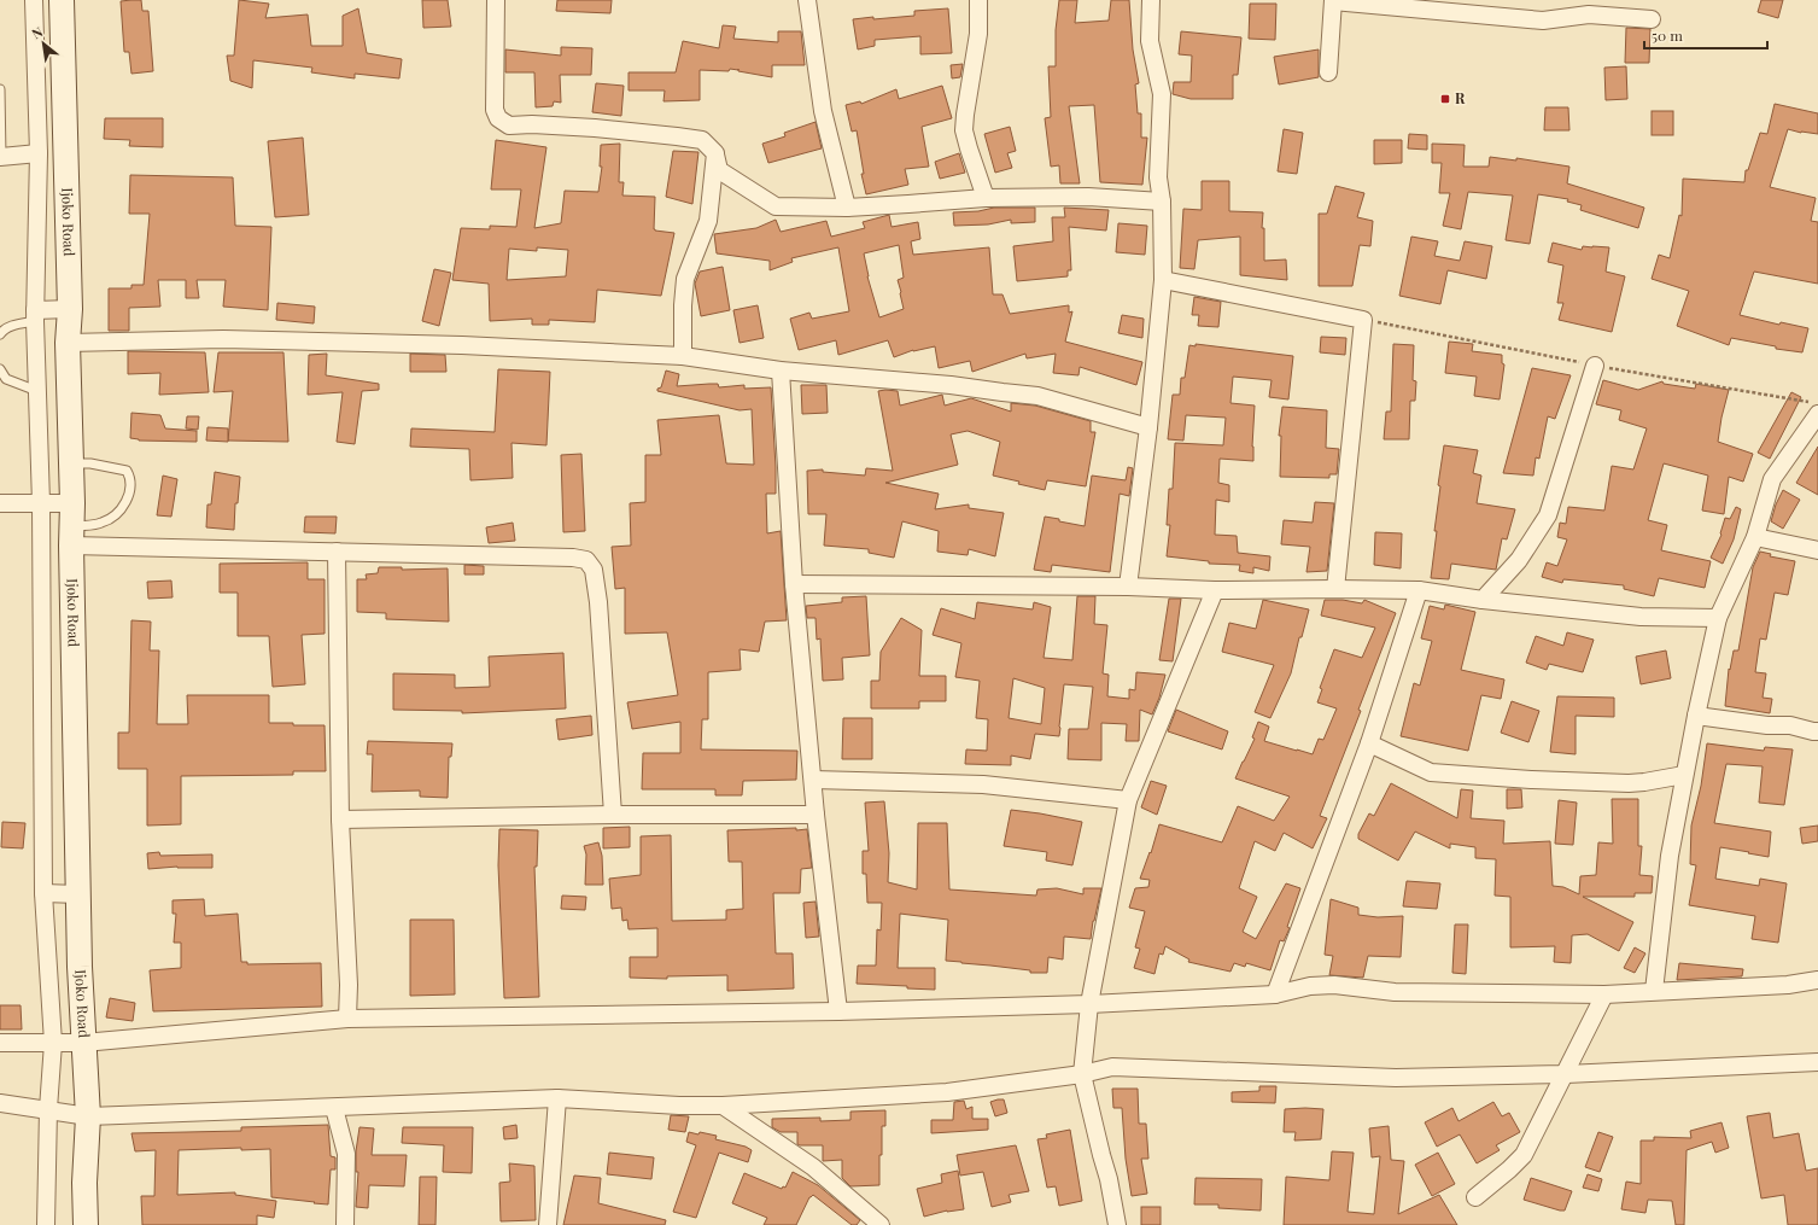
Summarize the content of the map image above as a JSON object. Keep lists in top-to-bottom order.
{
  "streets": {
    "main road": ["Ijoko Road"]
  },
  "places": {
    "transit": ["R"]
  },
  "scale_bar": "50 m",
  "north": "top left"
}
